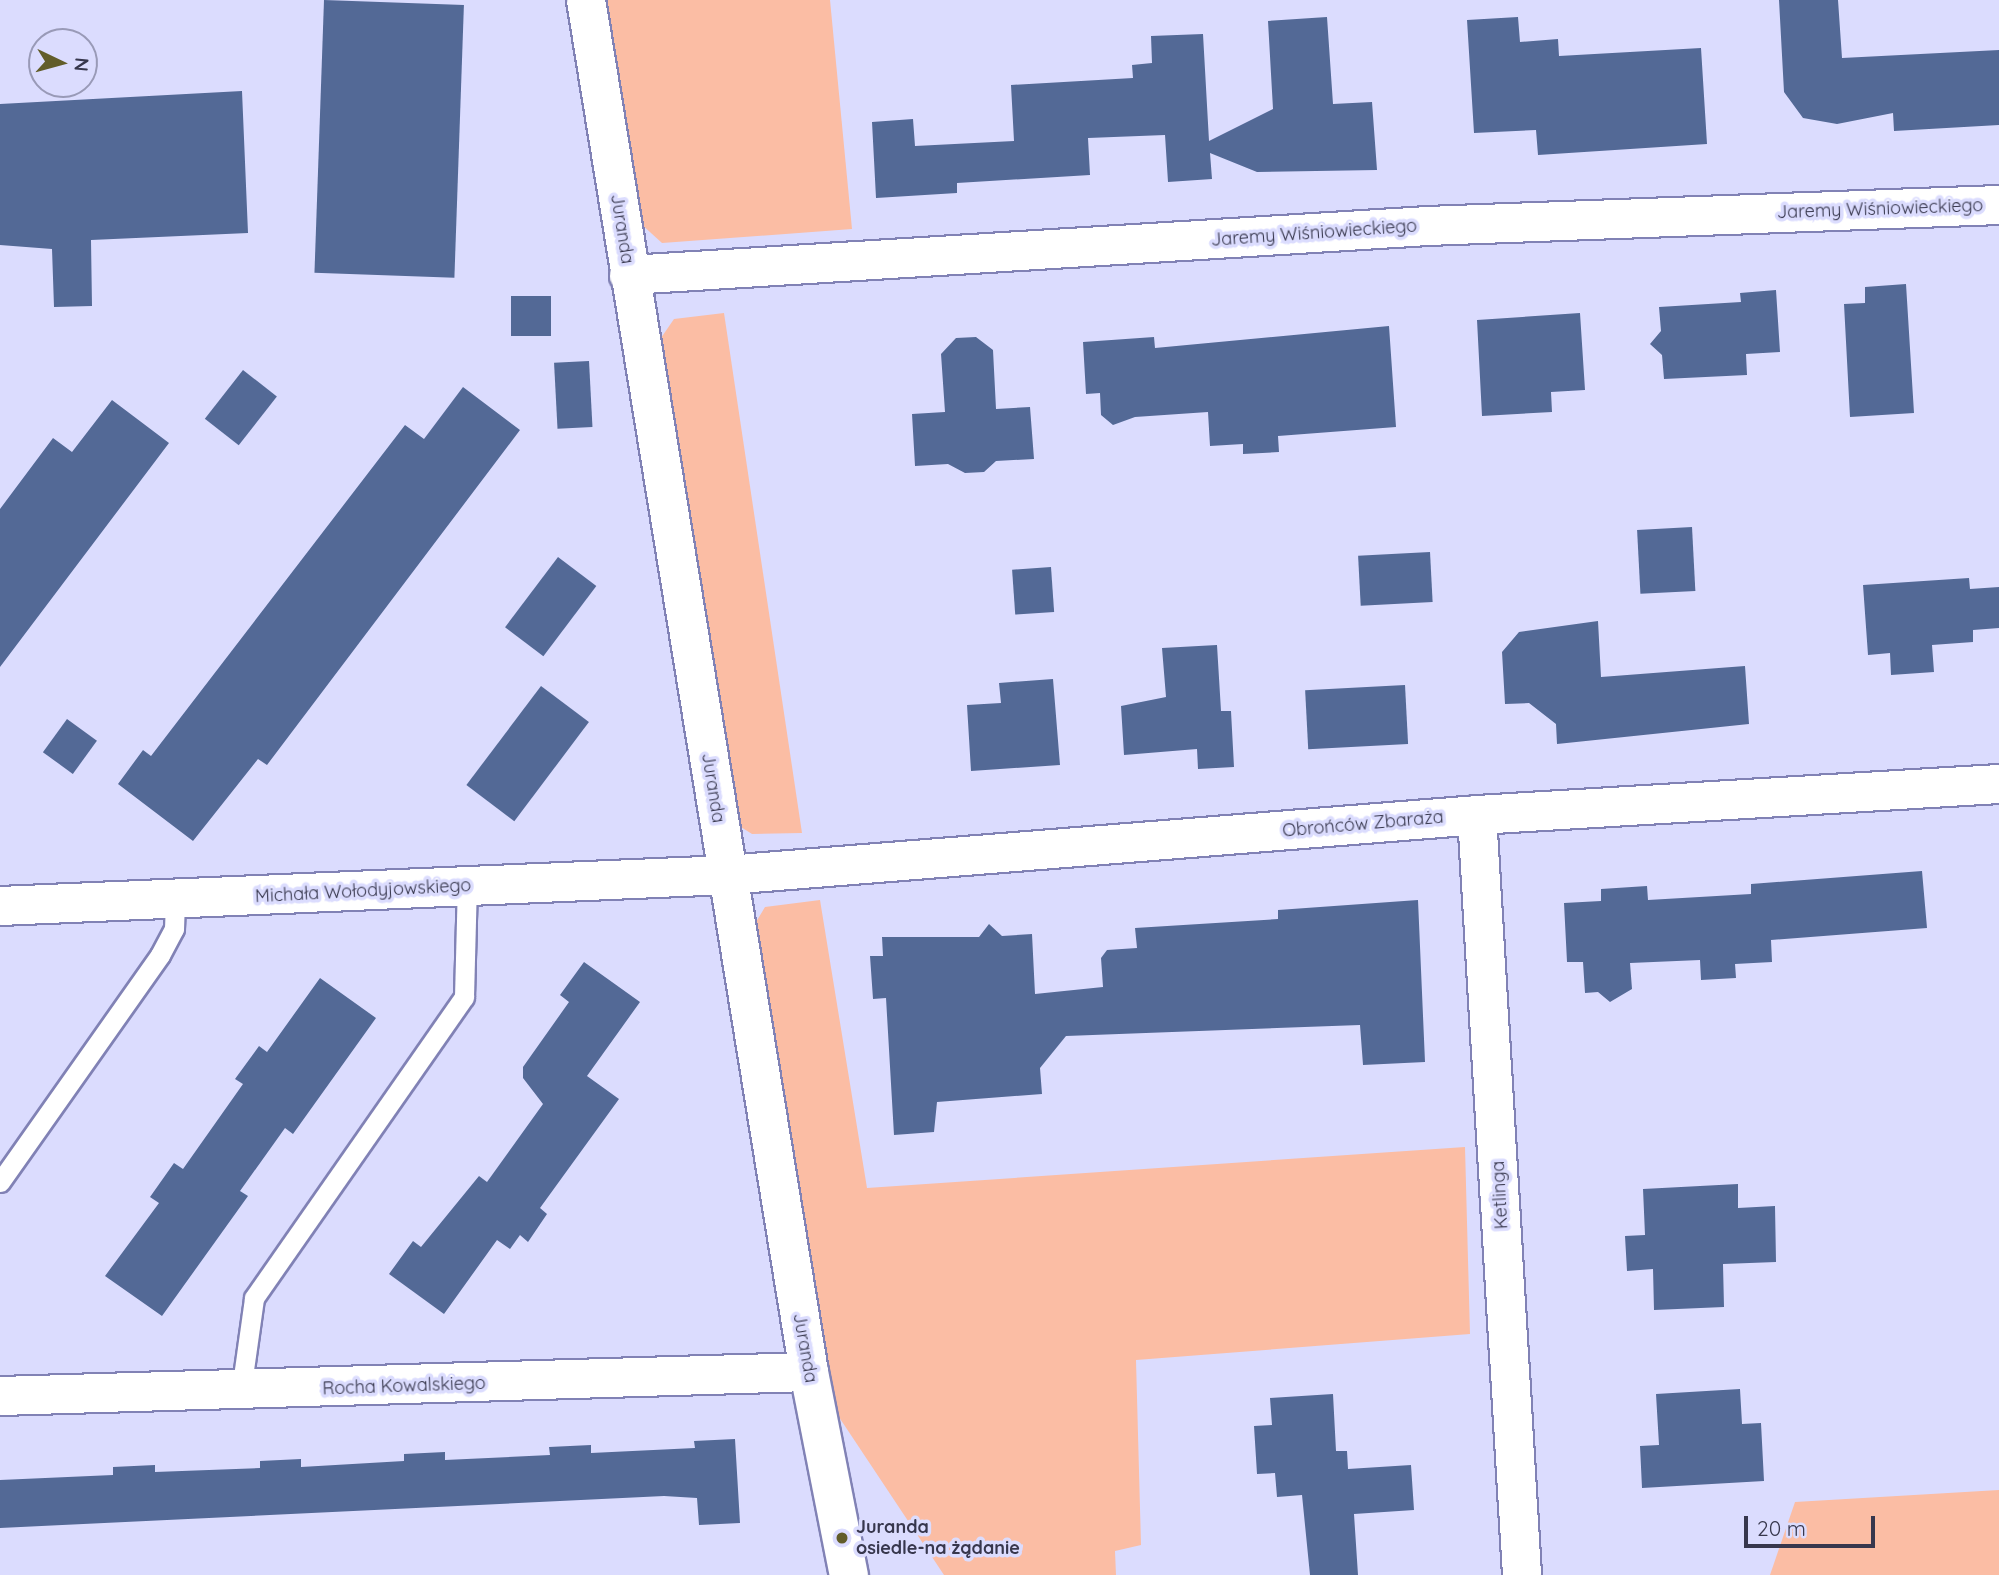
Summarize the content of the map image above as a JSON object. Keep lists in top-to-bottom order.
{
  "streets": {
    "street": [
      "Jaremy Wiśniowieckiego",
      "Juranda",
      "Obrońców Zbaraża",
      "Michała Wołodyjowskiego",
      "Ketlinga",
      "Rocha Kowalskiego"
    ]
  },
  "crossings": [
    ["Jaremy Wiśniowieckiego", "Juranda"],
    ["Juranda", "Obrońców Zbaraża"],
    ["Juranda", "Michała Wołodyjowskiego"],
    ["Juranda", "Rocha Kowalskiego"],
    ["Obrońców Zbaraża", "Michała Wołodyjowskiego"],
    ["Obrońców Zbaraża", "Ketlinga"]
  ],
  "places": ["Juranda osiedle-na żądanie"],
  "scale_bar": "20 m",
  "north": "right"
}
